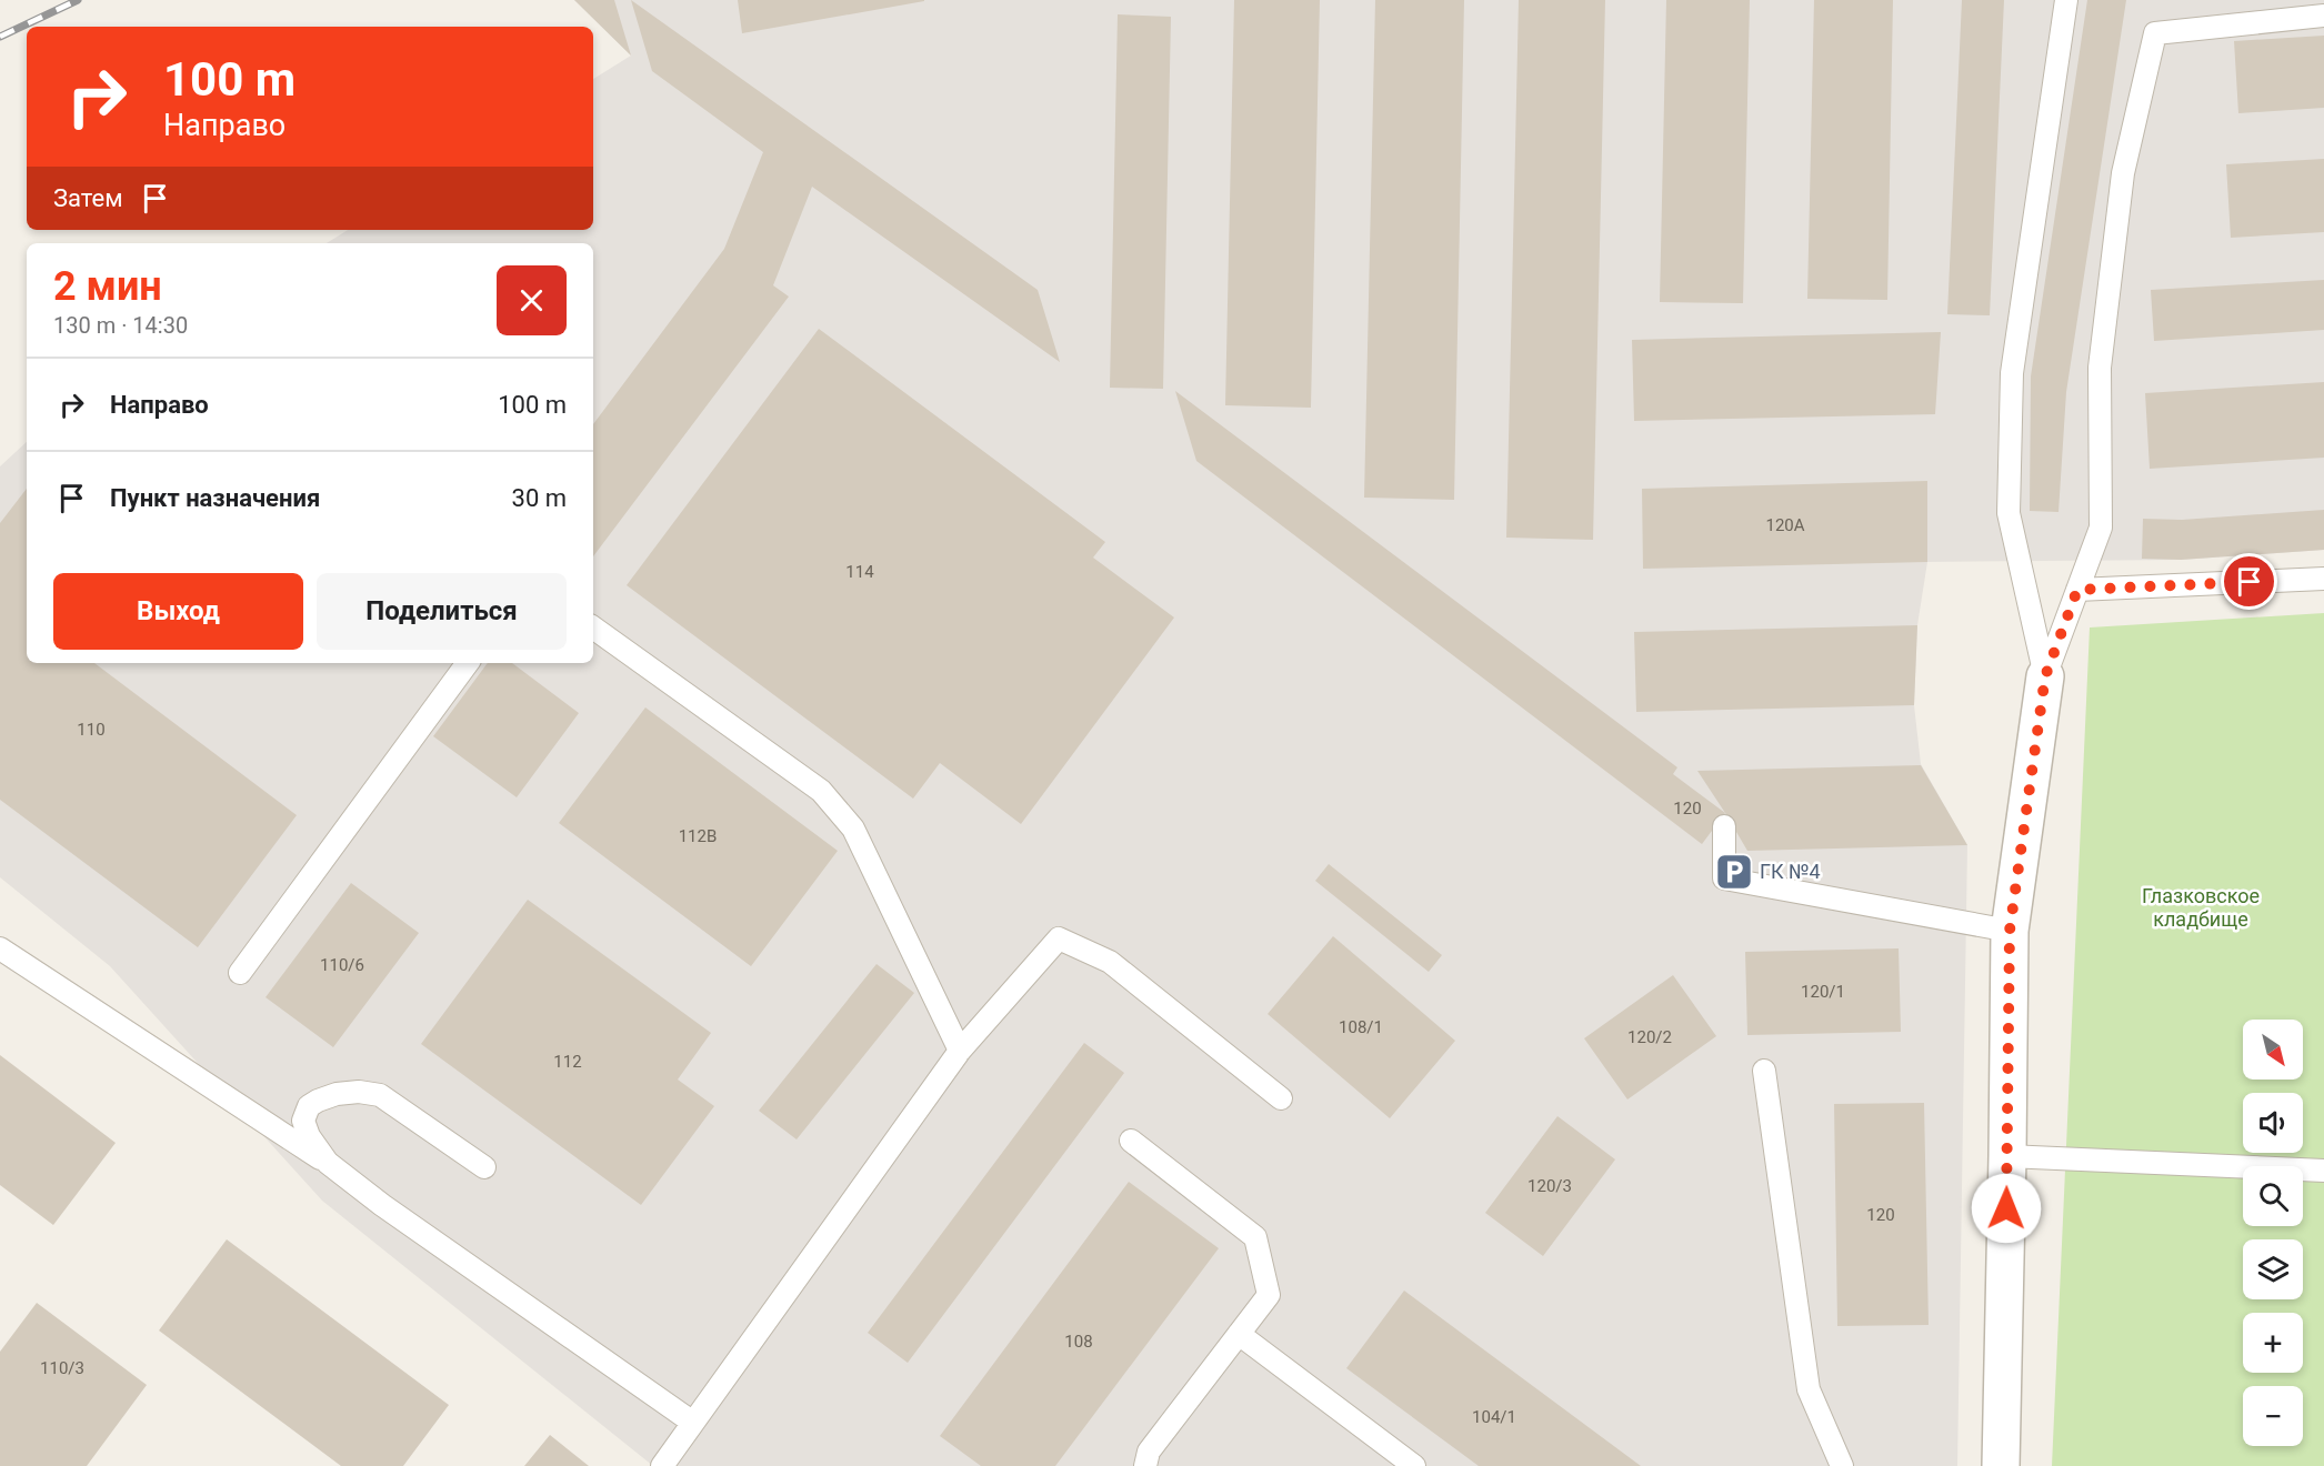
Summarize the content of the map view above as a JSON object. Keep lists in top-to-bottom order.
{
  "parks": ["Глазковское кладбище"],
  "places": {
    "parking": ["ГК №4"]
  },
  "house_numbers": [
    "120А",
    "114",
    "110",
    "120",
    "112В",
    "110/6",
    "120/1",
    "108/1",
    "120/2",
    "112",
    "120/3",
    "120",
    "108",
    "110/3",
    "104/1"
  ],
  "north": "bottom right",
  "page": {
    "turn": ["100 m", "Направо"],
    "then": "Затем",
    "heading": ["2 мин", "130 m · 14:30"],
    "list": [
      {
        "name": "Направо",
        "value": "100 m"
      },
      {
        "name": "Пункт назначения",
        "value": "30 m"
      }
    ],
    "buttons": ["Выход", "Поделиться"],
    "map_buttons": ["+", "−"]
  }
}
